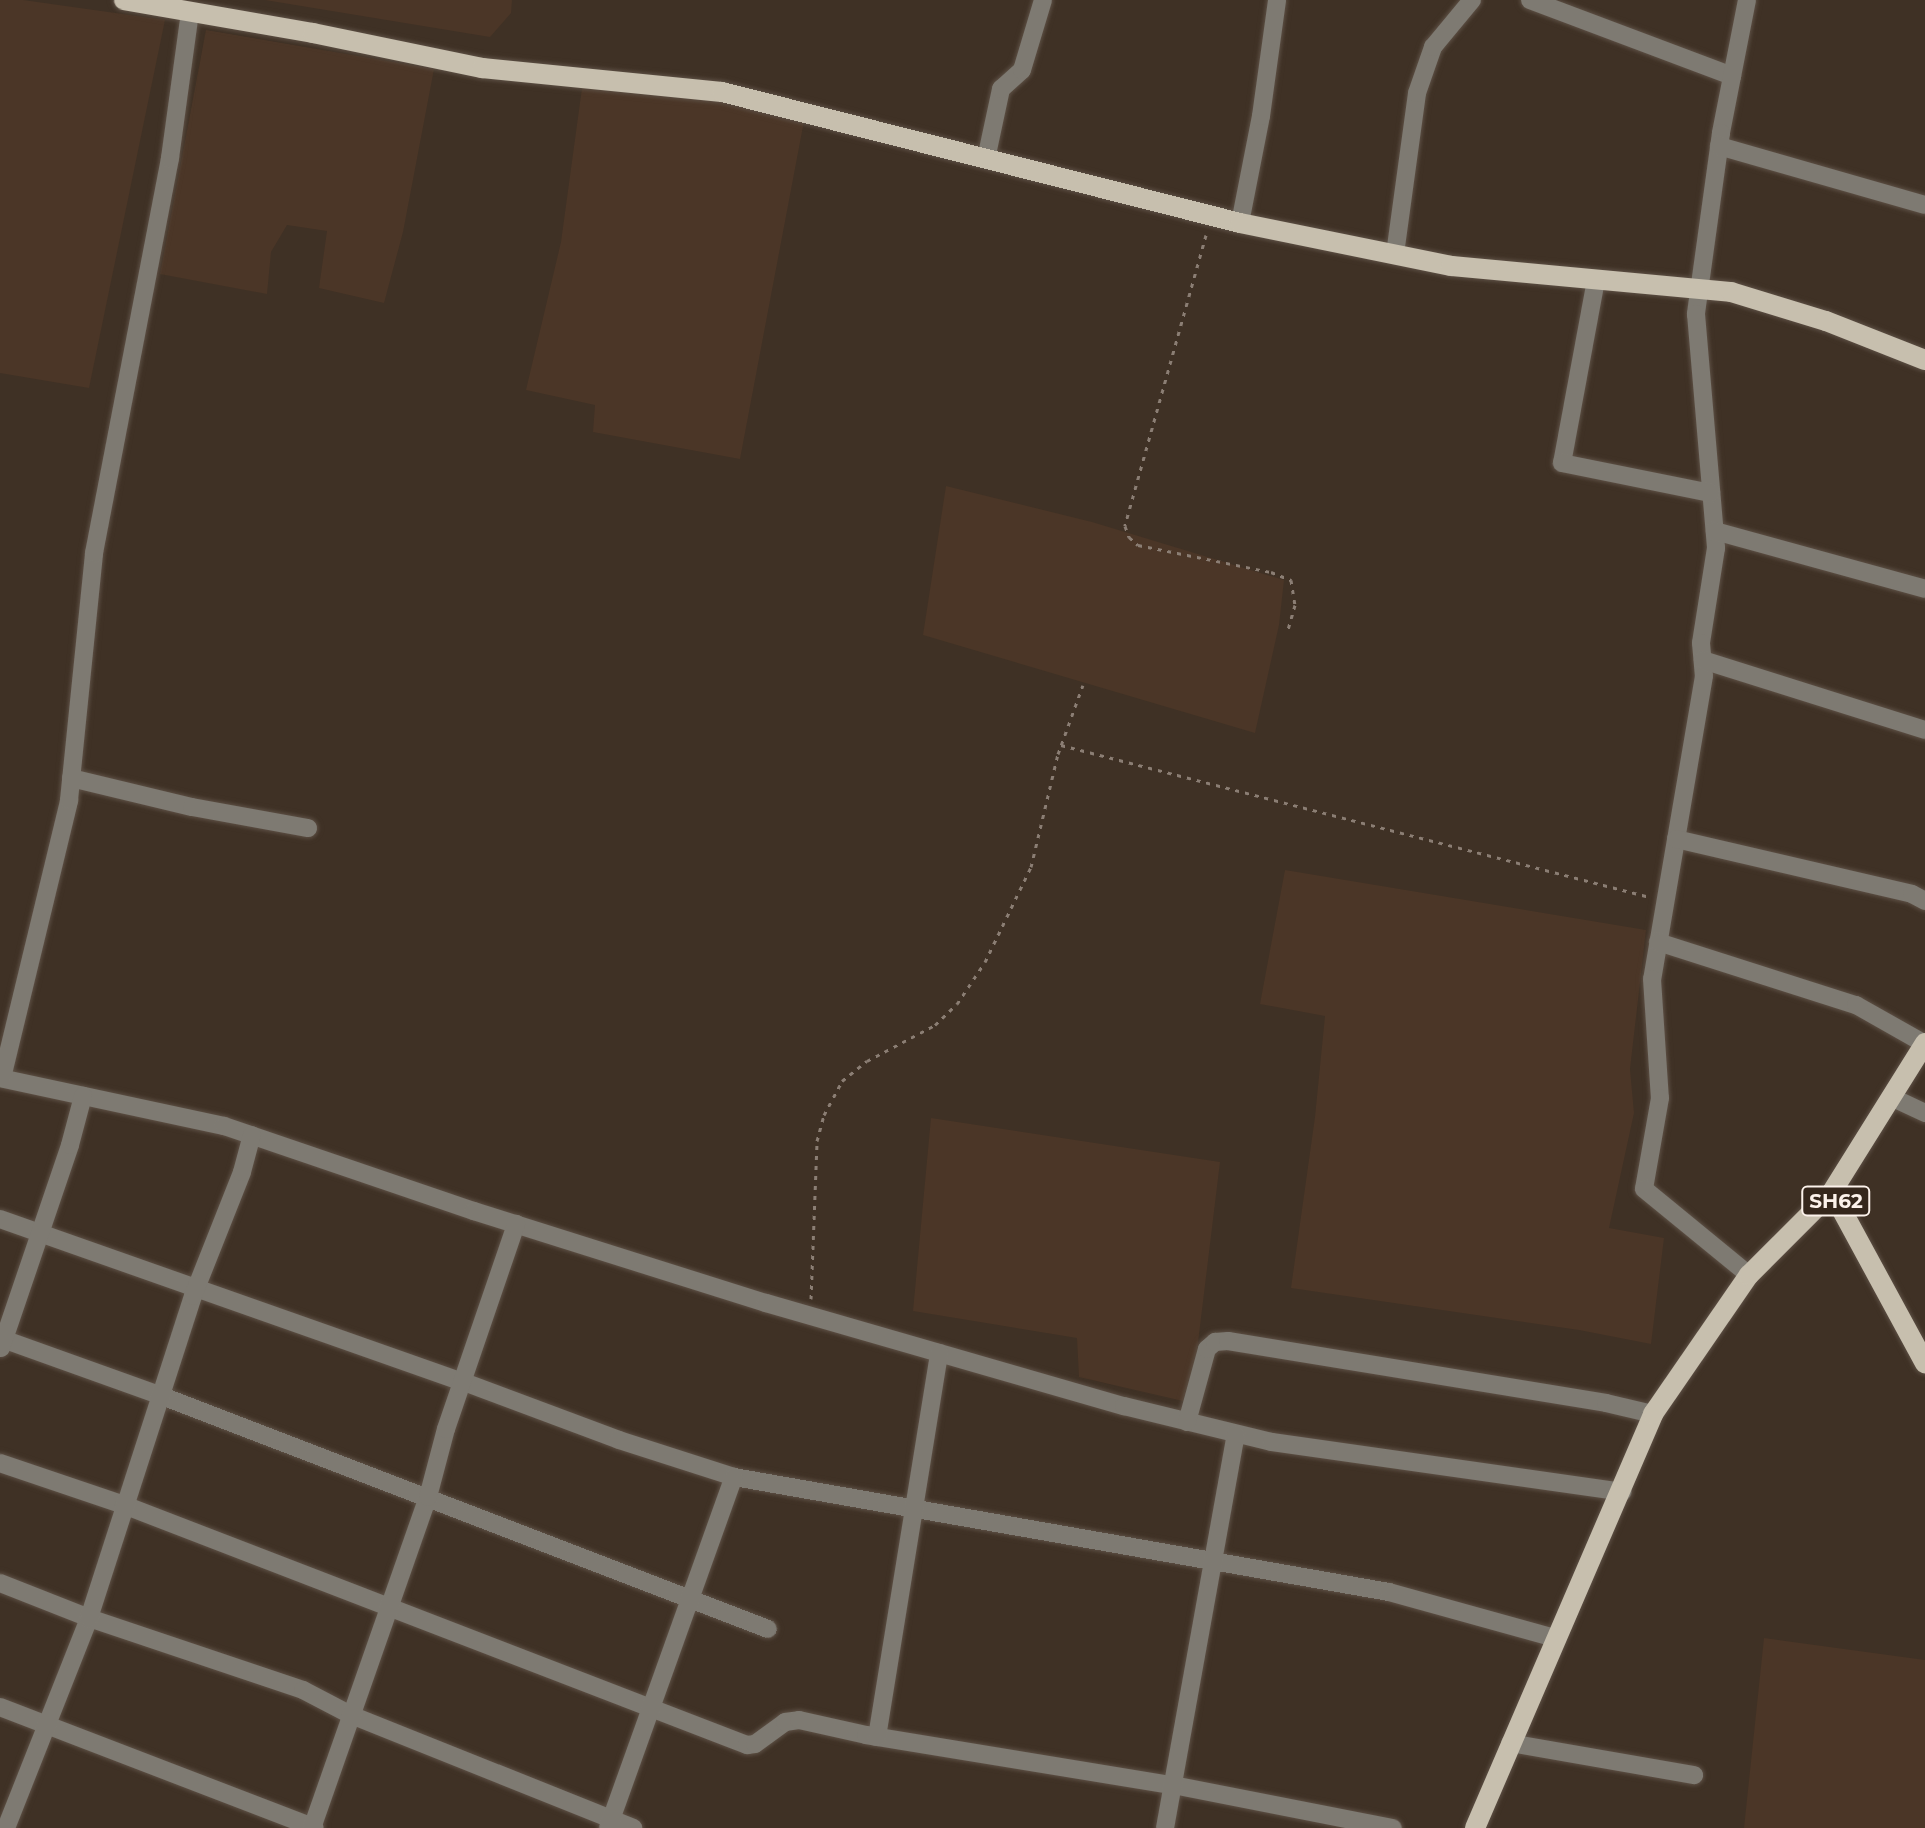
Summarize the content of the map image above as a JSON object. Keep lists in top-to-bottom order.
{
  "streets": {
    "main road": ["SH62"]
  }
}
